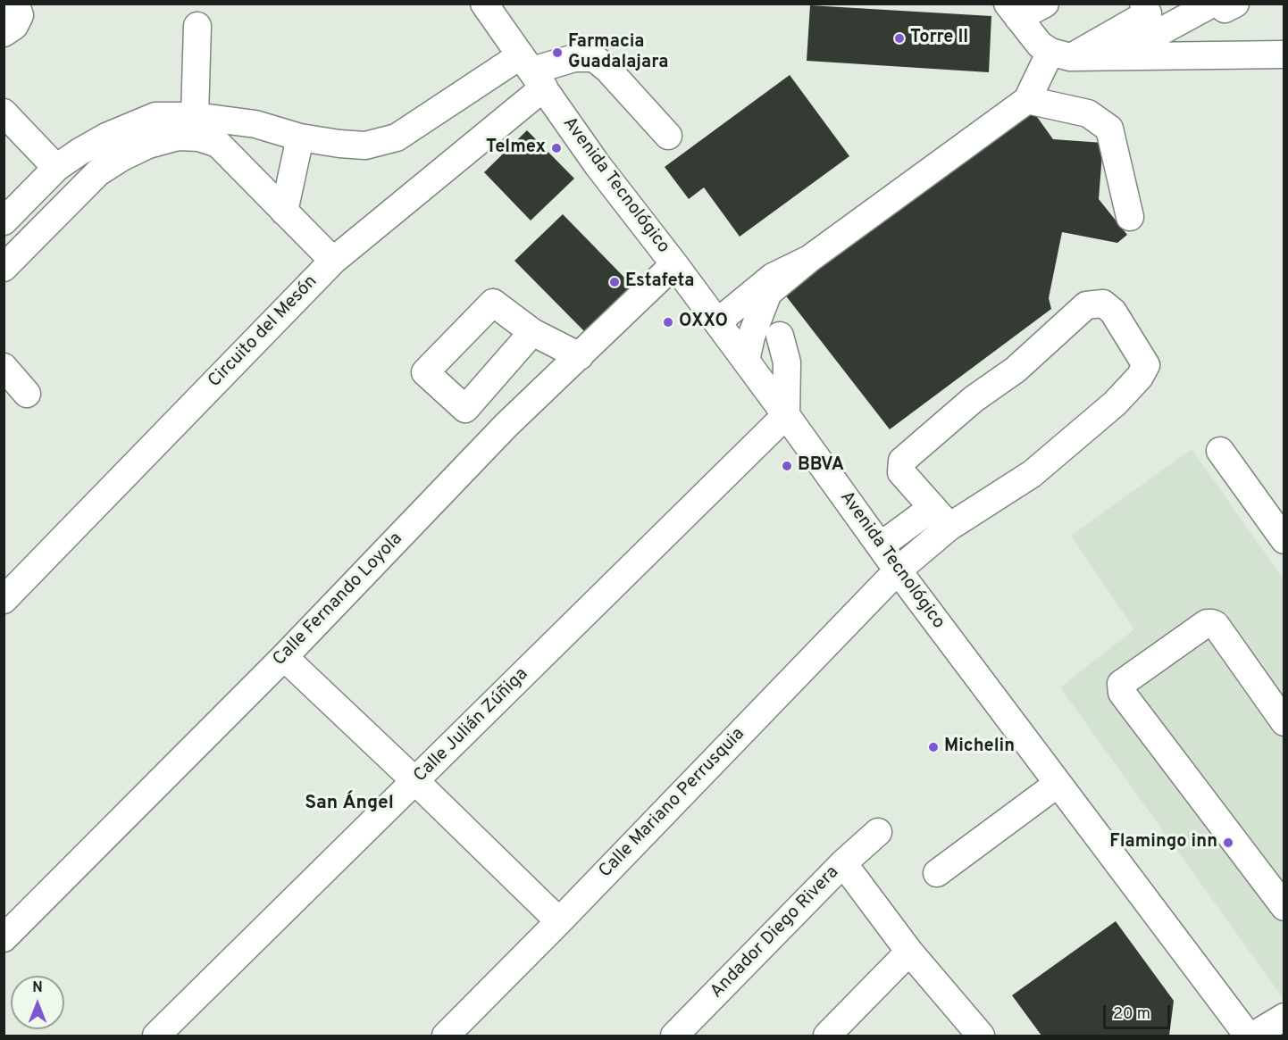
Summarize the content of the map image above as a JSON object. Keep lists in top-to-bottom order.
{
  "streets": {
    "street": [
      "Avenida Tecnológico",
      "Circuito del Mesón",
      "Calle Fernando Loyola",
      "Calle Julián Zúñiga",
      "Calle Mariano Perrusquia",
      "Andador Diego Rivera"
    ]
  },
  "crossings": [
    ["Avenida Tecnológico", "Circuito del Mesón"],
    ["Avenida Tecnológico", "Calle Fernando Loyola"],
    ["Avenida Tecnológico", "Calle Julián Zúñiga"],
    ["Avenida Tecnológico", "Calle Mariano Perrusquia"]
  ],
  "districts": ["San Ángel"],
  "places": [
    "Torre II",
    "Farmacia Guadalajara",
    "Telmex",
    "Estafeta",
    "OXXO",
    "BBVA",
    "Michelin",
    "Flamingo inn"
  ],
  "scale_bar": "20 m",
  "north": "top"
}
